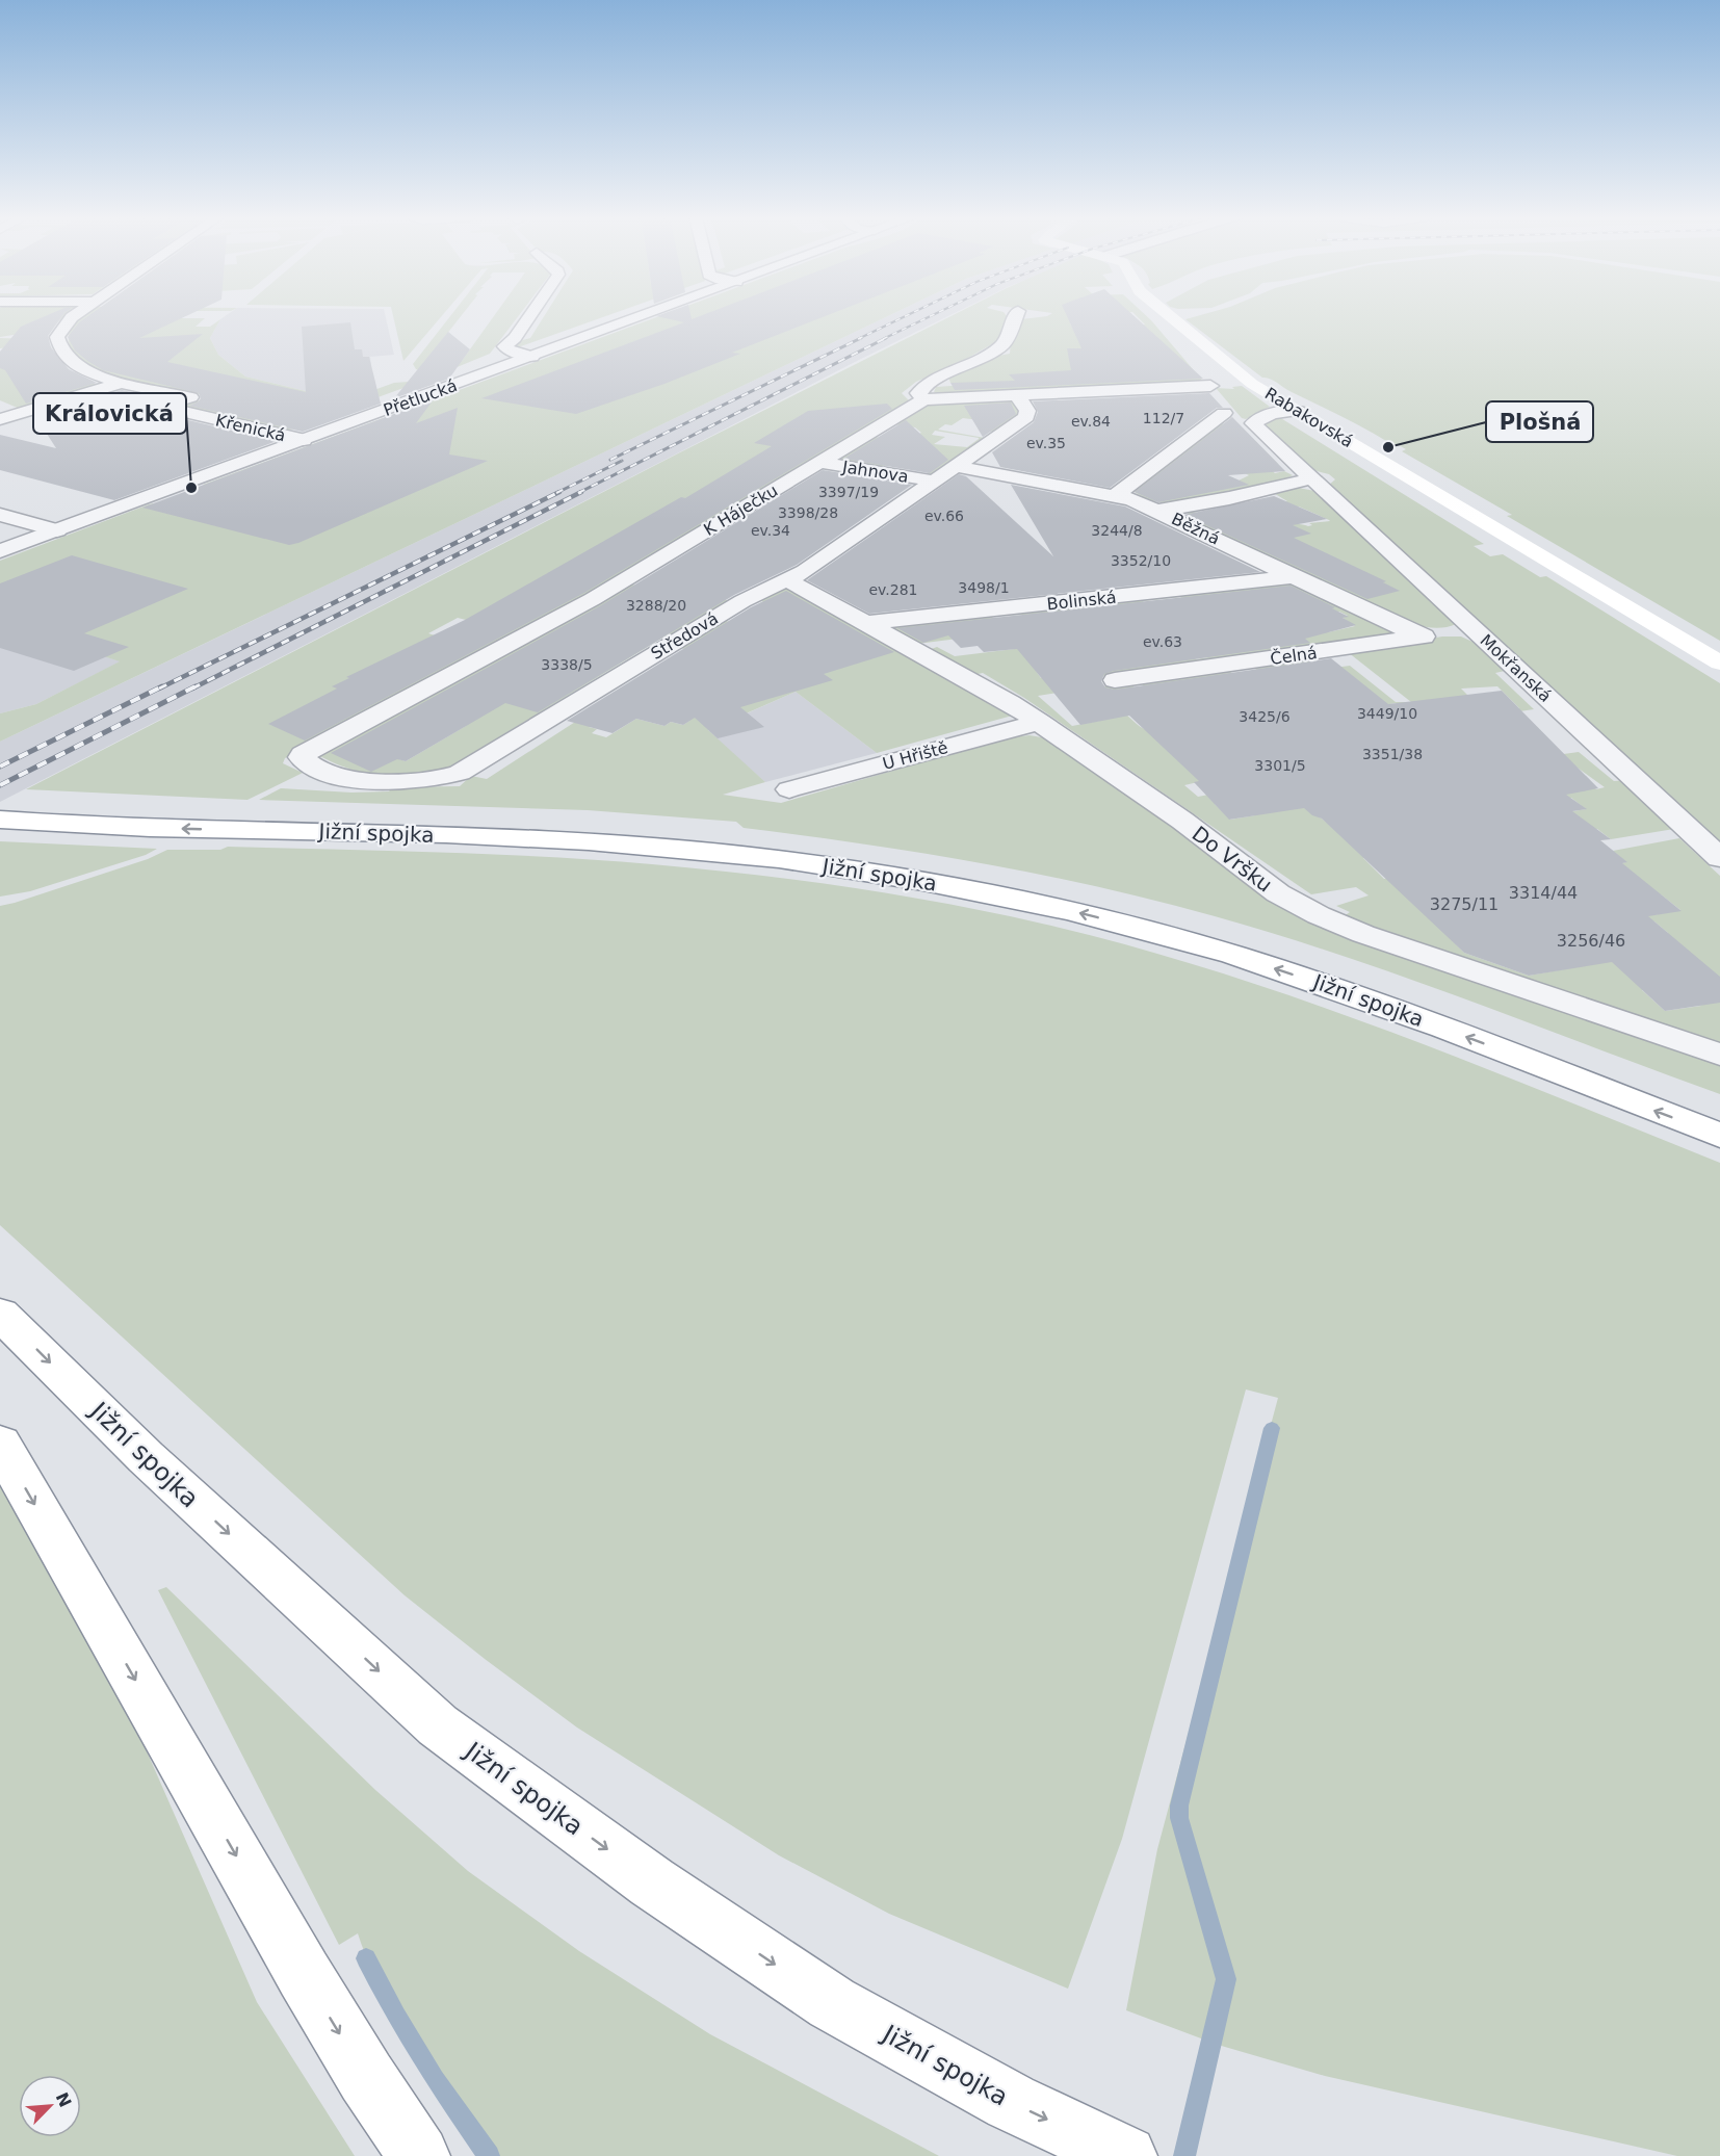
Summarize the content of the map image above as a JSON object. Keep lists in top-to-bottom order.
{
  "streets": {
    "main road": ["Rabakovská", "Jižní spojka"],
    "street": [
      "Přetlucká",
      "Křenická",
      "Jahnova",
      "K Háječku",
      "Běžná",
      "Bolinská",
      "Středová",
      "Čelná",
      "Mokřanská",
      "U Hřiště",
      "Do Vršku"
    ]
  },
  "crossings": [
    ["Přetlucká", "Křenická"],
    ["Rabakovská", "Mokřanská"],
    ["Jahnova", "K Háječku"],
    ["Jahnova", "Středová"],
    ["K Háječku", "Středová"],
    ["Běžná", "Bolinská"],
    ["Běžná", "Středová"],
    ["Běžná", "Čelná"],
    ["Bolinská", "Do Vršku"],
    ["Středová", "Do Vršku"],
    ["Čelná", "Mokřanská"],
    ["U Hřiště", "Do Vršku"]
  ],
  "places": ["Plošná", "Královická"],
  "house_numbers": [
    "112/7",
    "ev.84",
    "ev.35",
    "3397/19",
    "3398/28",
    "ev.66",
    "ev.34",
    "3244/8",
    "3352/10",
    "3498/1",
    "ev.281",
    "3288/20",
    "ev.63",
    "3338/5",
    "3449/10",
    "3425/6",
    "3351/38",
    "3301/5",
    "3314/44",
    "3275/11",
    "3256/46"
  ],
  "north": "top right"
}
